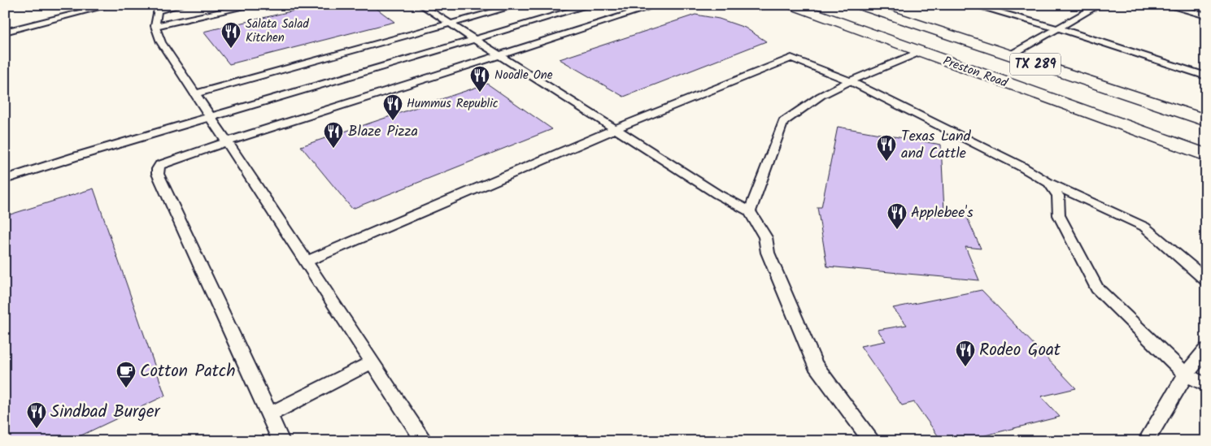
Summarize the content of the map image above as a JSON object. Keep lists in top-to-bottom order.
{
  "streets": {
    "main road": ["TX 289", "Preston Road"]
  },
  "places": {
    "restaurant": [
      "Salata Salad Kitchen",
      "Noodle One",
      "Hummus Republic",
      "Blaze Pizza",
      "Texas Land and Cattle",
      "Applebee's",
      "Rodeo Goat",
      "Sindbad Burger"
    ],
    "cafe": ["Cotton Patch"]
  }
}
